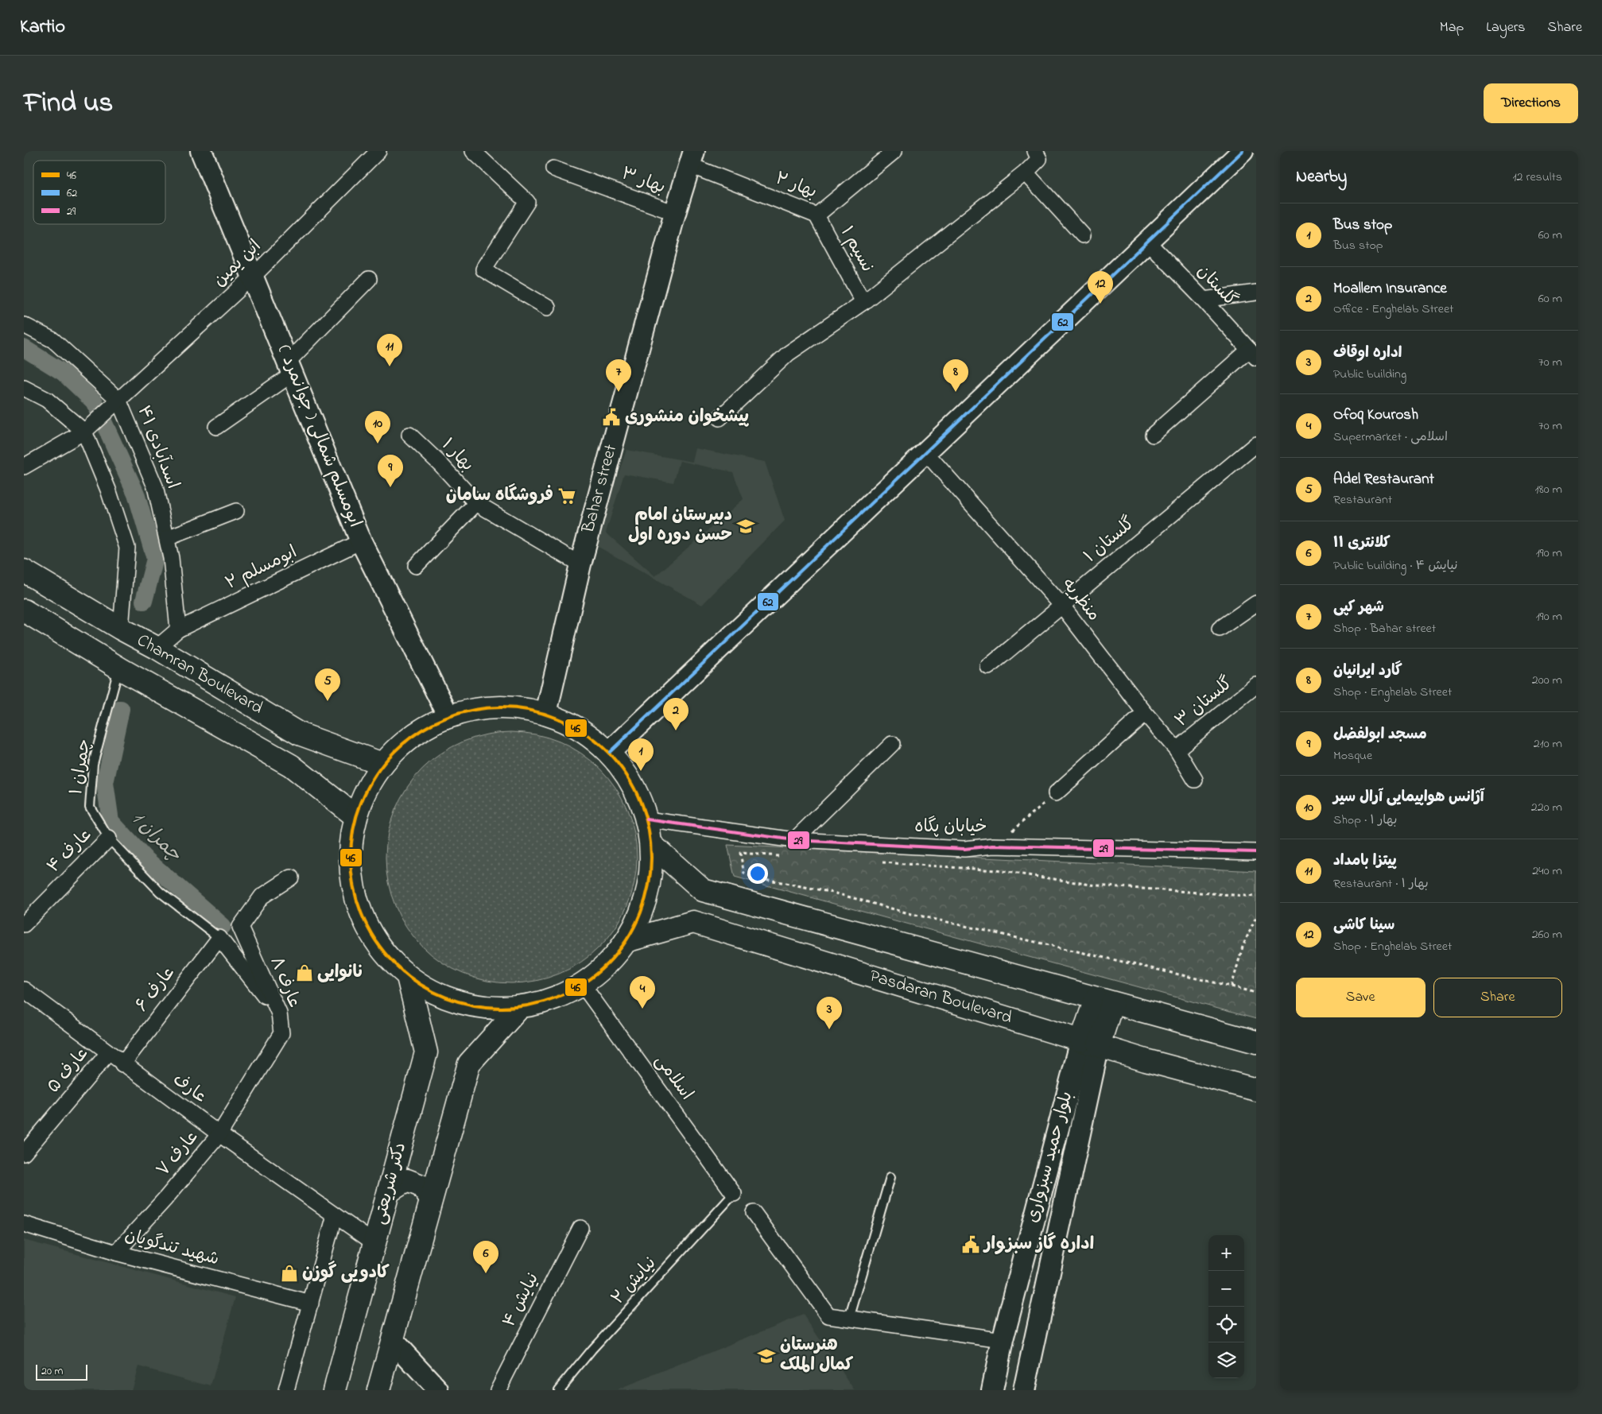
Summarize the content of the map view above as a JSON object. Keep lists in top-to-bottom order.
{
  "streets": {
    "main road": [
      "ابومسلم شمالی ( جوانمرد )",
      "Bahar street",
      "Chamran Boulevard",
      "Pasdaran Boulevard",
      "بلوار حمید سبزواری",
      "دکتر شریعتی"
    ],
    "street": [
      "بهار ۳",
      "بهار ۲",
      "نسیم ۱",
      "ابن یمین",
      "گلستان",
      "اسدآبادی ۴۱",
      "بهار ۱",
      "گلستان ۱",
      "ابومسلم ۲",
      "منظریه",
      "گلستان ۳",
      "خیابان پگاه",
      "عارف ۴",
      "عارف ۸",
      "عارف ۶",
      "عارف ۵",
      "اسلامی",
      "عارف",
      "عارف ۷",
      "شهید تندگویان",
      "نیایش ۴"
    ],
    "lane": ["۱ چمران", "نیایش ۲"]
  },
  "crossings": [
    ["بهار ۳", "Bahar street"],
    ["بهار ۲", "نسیم ۱"],
    ["بهار ۲", "Bahar street"],
    ["ابن یمین", "ابومسلم شمالی ( جوانمرد )"],
    ["ابن یمین", "اسدآبادی ۴۱"],
    ["ابومسلم شمالی ( جوانمرد )", "ابومسلم ۲"],
    ["اسدآبادی ۴۱", "ابومسلم ۲"],
    ["بهار ۱", "Bahar street"],
    ["گلستان ۱", "منظریه"],
    ["ابومسلم ۲", "Chamran Boulevard"],
    ["منظریه", "گلستان ۳"],
    ["Chamran Boulevard", "۱ چمران"],
    ["۱ چمران", "عارف ۴"],
    ["۱ چمران", "عارف ۶"],
    ["عارف ۸", "عارف"],
    ["عارف ۸", "عارف ۷"],
    ["عارف ۶", "عارف"],
    ["Pasdaran Boulevard", "بلوار حمید سبزواری"],
    ["عارف ۵", "عارف"],
    ["اسلامی", "نیایش ۲"],
    ["عارف", "عارف ۷"],
    ["عارف", "دکتر شریعتی"],
    ["عارف ۷", "شهید تندگویان"]
  ],
  "water": ["چمران 1"],
  "places": {
    "public building": ["پیشخوان منشوری", "اداره گاز سبزوار"],
    "supermarket": ["فروشگاه سامان"],
    "school or university": ["دبیرستان امام حسن دوره اول", "هنرستان کمال الملک"],
    "shop": ["نانوایی", "کادویی گوزن"]
  },
  "lines": ["transit line 62", "transit line 46", "transit line 29"],
  "legend": ["46", "62", "29"],
  "scale_bar": "20 m",
  "page": {
    "header": "Kartio",
    "nav": ["Map", "Layers", "Share"],
    "title": "Find us",
    "buttons": [
      "Directions",
      ["Save", "Share"]
    ],
    "heading": ["Nearby", "12 results"],
    "list": [
      {
        "mark": "1",
        "name": "Bus stop",
        "note": "Bus stop",
        "value": "60 m"
      },
      {
        "mark": "2",
        "name": "Moallem Insurance",
        "note": "Office · Enghelab Street",
        "value": "60 m"
      },
      {
        "mark": "3",
        "name": "اداره اوقاف",
        "note": "Public building",
        "value": "70 m"
      },
      {
        "mark": "4",
        "name": "Ofoq Kourosh",
        "note": "Supermarket · اسلامی",
        "value": "70 m"
      },
      {
        "mark": "5",
        "name": "Adel Restaurant",
        "note": "Restaurant",
        "value": "180 m"
      },
      {
        "mark": "6",
        "name": "کلانتری ۱۱",
        "note": "Public building · نیایش ۴",
        "value": "190 m"
      },
      {
        "mark": "7",
        "name": "شهر کپی",
        "note": "Shop · Bahar street",
        "value": "190 m"
      },
      {
        "mark": "8",
        "name": "گارد ایرانیان",
        "note": "Shop · Enghelab Street",
        "value": "200 m"
      },
      {
        "mark": "9",
        "name": "مسجد ابولفضل",
        "note": "Mosque",
        "value": "210 m"
      },
      {
        "mark": "10",
        "name": "آژانس هواپیمایی آرال سیر",
        "note": "Shop · بهار ۱",
        "value": "220 m"
      },
      {
        "mark": "11",
        "name": "پیتزا بامداد",
        "note": "Restaurant · بهار ۱",
        "value": "240 m"
      },
      {
        "mark": "12",
        "name": "سینا کاشی",
        "note": "Shop · Enghelab Street",
        "value": "260 m"
      }
    ],
    "pins": [
      "12",
      "11",
      "7",
      "8",
      "10",
      "9",
      "5",
      "2",
      "1",
      "4",
      "3",
      "6"
    ],
    "map_buttons": ["+", "−"],
    "scale": "20 m"
  }
}
